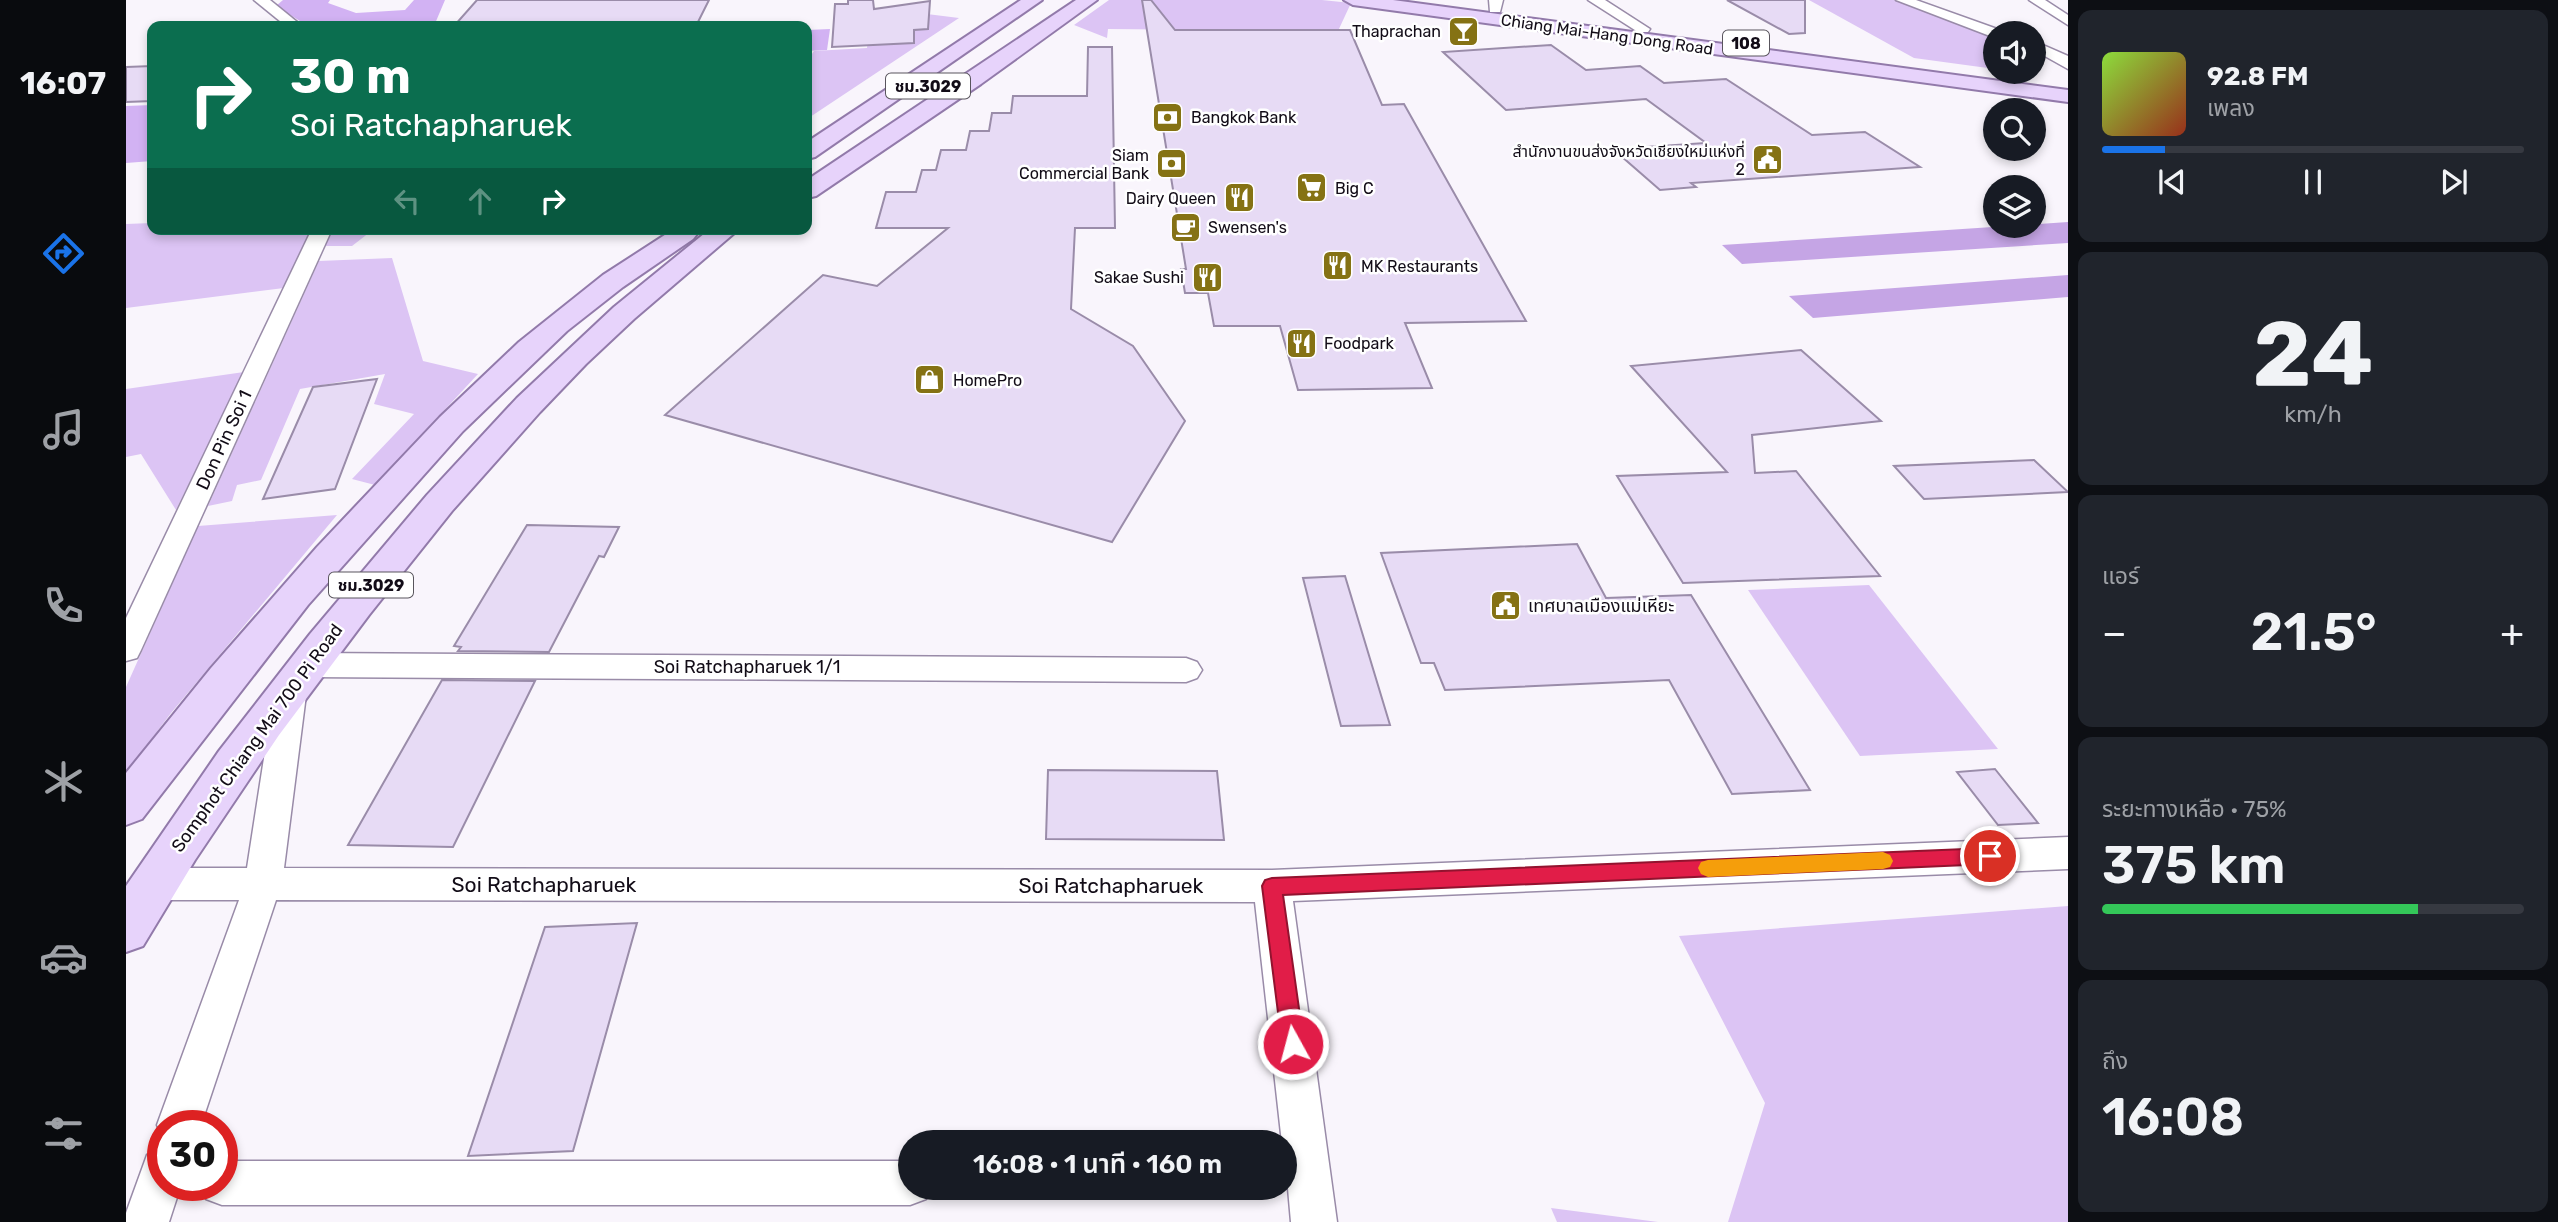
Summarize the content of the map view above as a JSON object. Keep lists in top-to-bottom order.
{
  "streets": {
    "main road": [
      "Chiang Mai-Hang Dong Road",
      "108",
      "ชม.3029",
      "Somphot Chiang Mai 700 Pi Road"
    ],
    "street": ["Don Pin Soi 1", "Soi Ratchapharuek 1/1", "Soi Ratchapharuek"]
  },
  "crossings": [
    ["Soi Ratchapharuek 1/1", "Somphot Chiang Mai 700 Pi Road"],
    ["Somphot Chiang Mai 700 Pi Road", "Soi Ratchapharuek"]
  ],
  "places": {
    "bar": ["Thaprachan"],
    "bank": ["Bangkok Bank", "Siam Commercial Bank"],
    "public building": ["สำนักงานขนส่งจังหวัดเชียงใหม่แห่งที่ 2", "เทศบาลเมืองแม่เหียะ"],
    "supermarket": ["Big C"],
    "restaurant": [
      "Dairy Queen",
      "MK Restaurants",
      "Sakae Sushi",
      "Foodpark"
    ],
    "cafe": ["Swensen's"],
    "shop": ["HomePro"]
  },
  "page": {
    "tabs": "16:07",
    "turn": ["30 m", "Soi Ratchapharuek"],
    "song": ["92.8 FM", "เพลง"],
    "tile": [
      ["24", "km/h"],
      "แอร์",
      ["ระยะทางเหลือ · 75%", "375 km"],
      ["ถึง", "16:08"]
    ],
    "heat": ["−", "21.5°", "+"],
    "limit": "30",
    "trip": "16:08 · 1 นาที · 160 m"
  }
}
